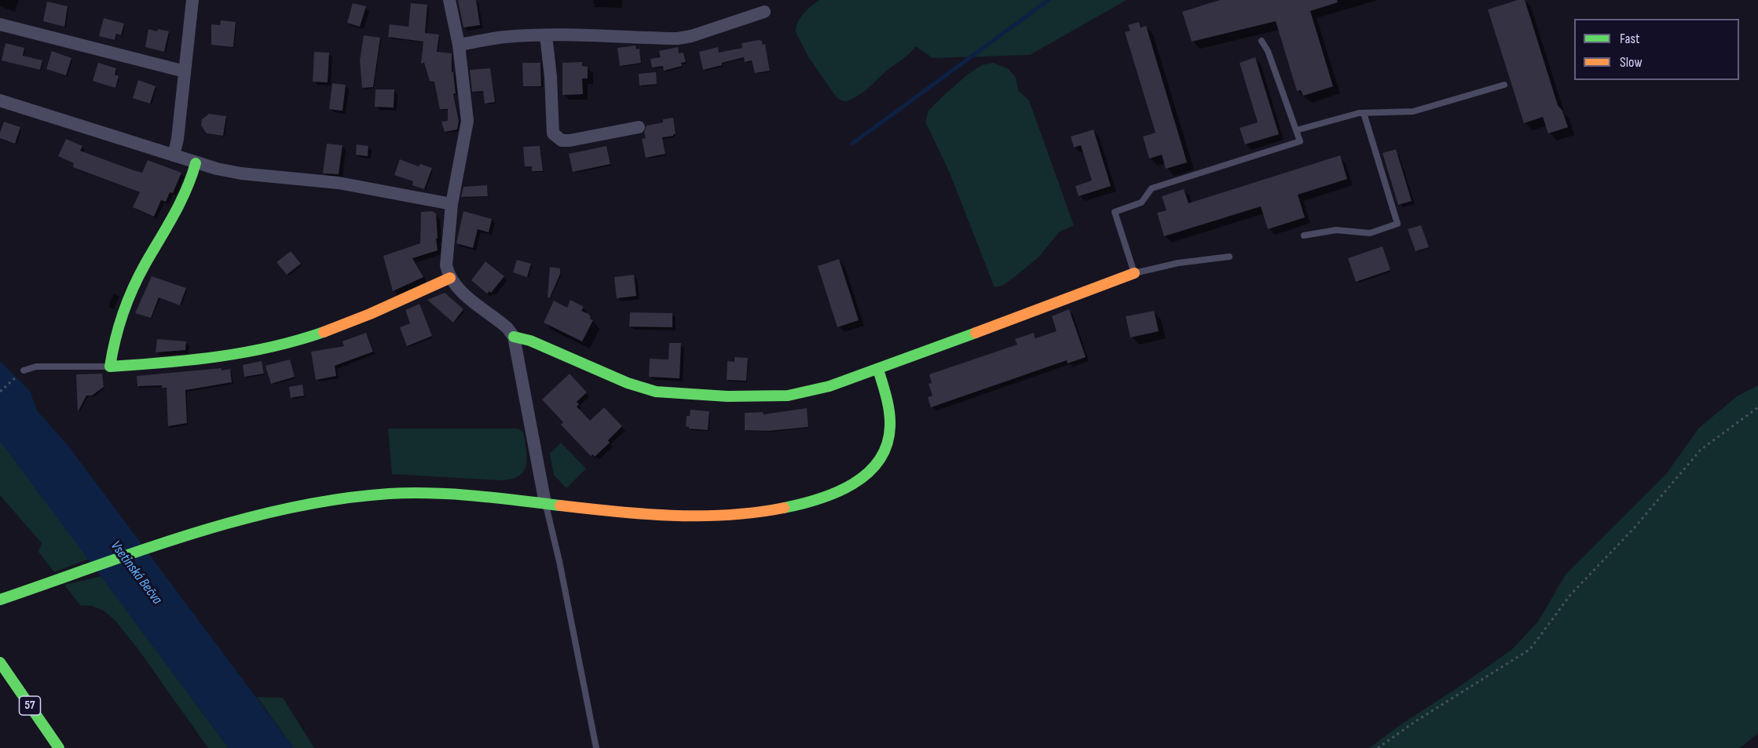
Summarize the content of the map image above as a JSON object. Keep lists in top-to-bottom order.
{
  "streets": {
    "street": ["57"]
  },
  "water": ["Vsetínská Bečva"],
  "legend": ["Fast", "Slow"]
}
